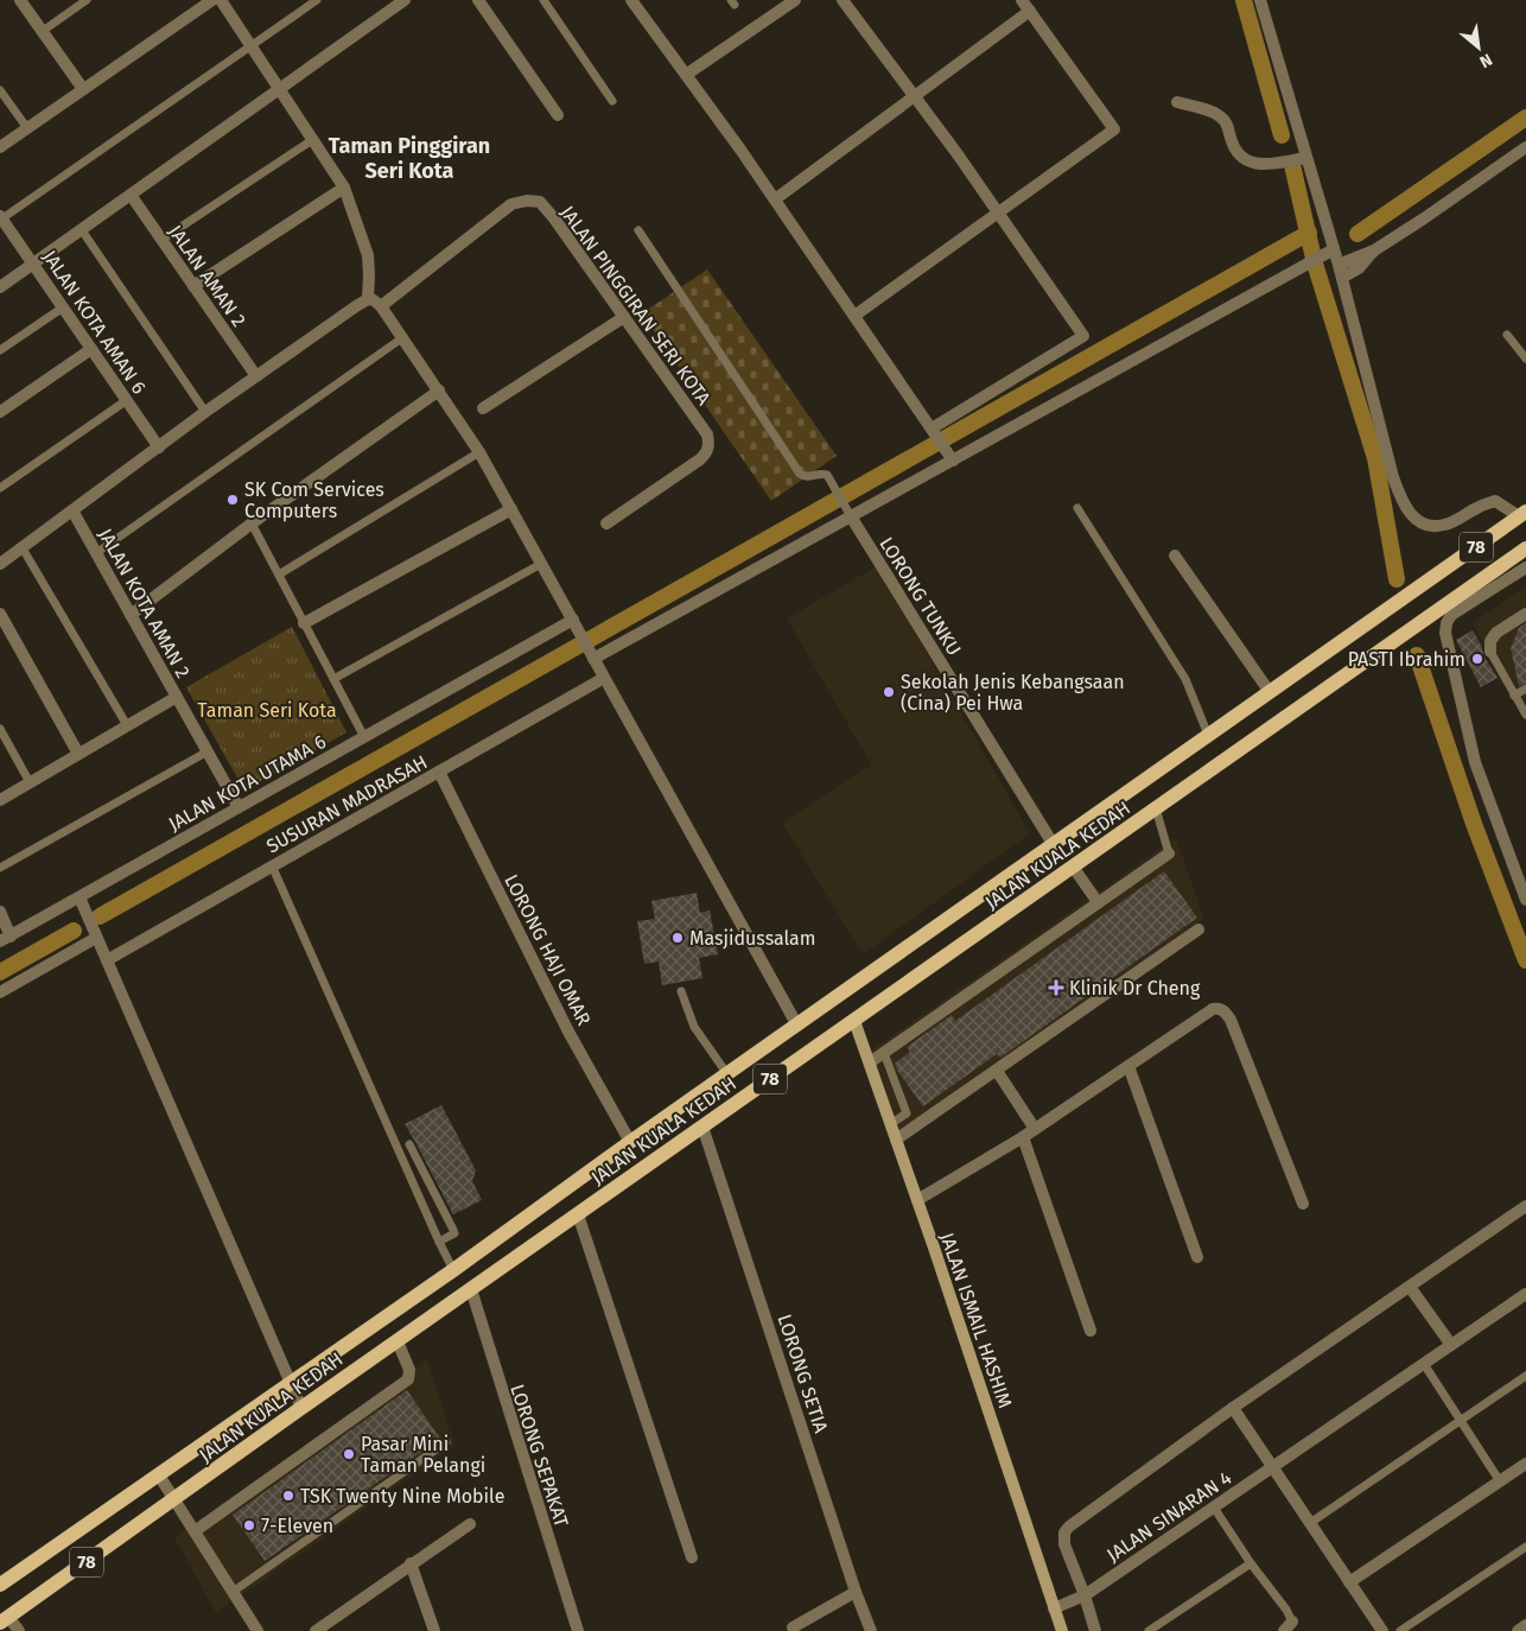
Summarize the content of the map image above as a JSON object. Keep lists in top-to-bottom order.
{
  "streets": {
    "main road": ["78", "JALAN KUALA KEDAH"],
    "street": [
      "JALAN AMAN 2",
      "JALAN PINGGIRAN SERI KOTA",
      "JALAN KOTA AMAN 6",
      "LORONG TUNKU",
      "JALAN KOTA AMAN 2",
      "JALAN KOTA UTAMA 6",
      "SUSURAN MADRASAH",
      "LORONG HAJI OMAR",
      "JALAN ISMAIL HASHIM",
      "LORONG SETIA",
      "LORONG SEPAKAT",
      "JALAN SINARAN 4"
    ]
  },
  "crossings": [
    ["LORONG TUNKU", "JALAN KUALA KEDAH"],
    ["JALAN KOTA AMAN 2", "JALAN KOTA UTAMA 6"],
    ["SUSURAN MADRASAH", "LORONG HAJI OMAR"],
    ["JALAN KUALA KEDAH", "LORONG HAJI OMAR"],
    ["JALAN KUALA KEDAH", "JALAN ISMAIL HASHIM"],
    ["JALAN KUALA KEDAH", "LORONG SETIA"],
    ["JALAN KUALA KEDAH", "LORONG SEPAKAT"],
    ["JALAN ISMAIL HASHIM", "JALAN SINARAN 4"]
  ],
  "districts": ["Taman Pinggiran Seri Kota"],
  "parks": ["Taman Seri Kota"],
  "places": {
    "other": [
      "SK Com Services Computers",
      "PASTI Ibrahim",
      "Sekolah Jenis Kebangsaan (Cina) Pei Hwa",
      "Masjidussalam",
      "Pasar Mini Taman Pelangi",
      "TSK Twenty Nine Mobile",
      "7-Eleven"
    ],
    "health": ["Klinik Dr Cheng"]
  },
  "north": "bottom right"
}
